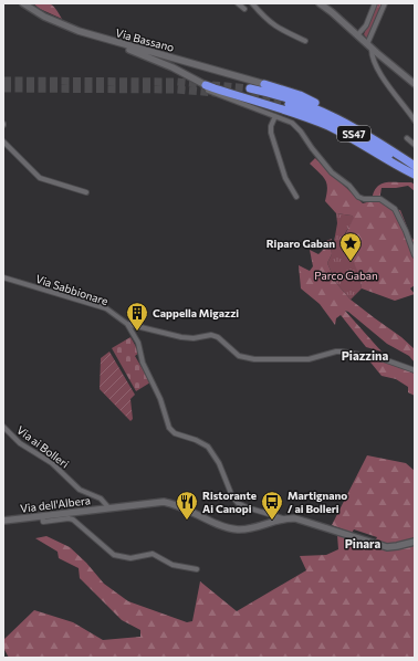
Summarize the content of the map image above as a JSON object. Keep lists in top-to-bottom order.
{
  "streets": {
    "highway": ["SS47"],
    "street": [
      "Via Bassano",
      "Via Sabbionare",
      "Via ai Bolleri",
      "Via dell'Albera"
    ]
  },
  "crossings": [
    ["Via ai Bolleri", "Via dell'Albera"]
  ],
  "districts": ["Piazzina", "Pinara"],
  "parks": ["Parco Gaban"],
  "places": {
    "place": ["Riparo Gaban"],
    "building": ["Cappella Migazzi"],
    "restaurant": ["Ristorante Ai Canopi"],
    "bus stop": ["Martignano / ai Bolleri"]
  }
}
